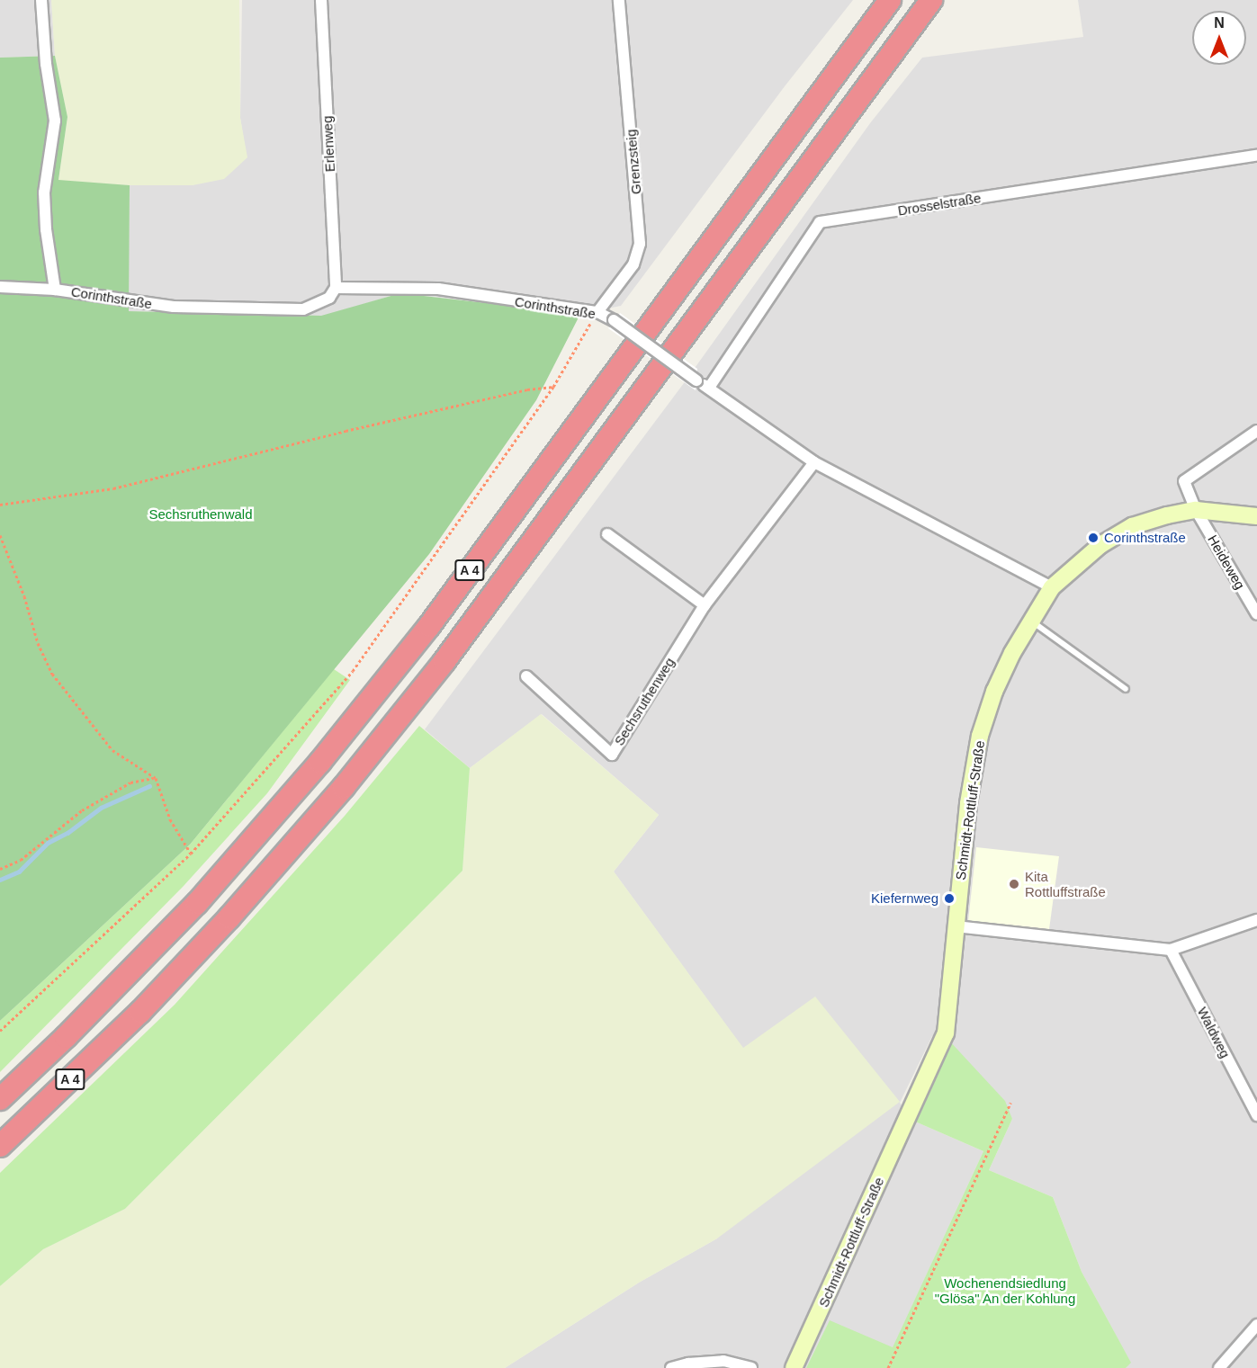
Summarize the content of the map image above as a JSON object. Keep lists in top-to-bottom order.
{
  "streets": {
    "highway": ["A 4"],
    "street": [
      "Erlenweg",
      "Grenzsteig",
      "Drosselstraße",
      "Corinthstraße",
      "Heideweg",
      "Sechsruthenweg",
      "Schmidt-Rottluff-Straße",
      "Waldweg"
    ]
  },
  "crossings": [
    ["Erlenweg", "Corinthstraße"],
    ["Grenzsteig", "Corinthstraße"],
    ["Drosselstraße", "Corinthstraße"],
    ["Corinthstraße", "Sechsruthenweg"],
    ["Corinthstraße", "Schmidt-Rottluff-Straße"],
    ["Heideweg", "Schmidt-Rottluff-Straße"]
  ],
  "parks": ["Sechsruthenwald", "Wochenendsiedlung \"Glösa\" An der Kohlung"],
  "places": ["Corinthstraße", "Kita Rottluffstraße", "Kiefernweg"],
  "north": "top"
}
